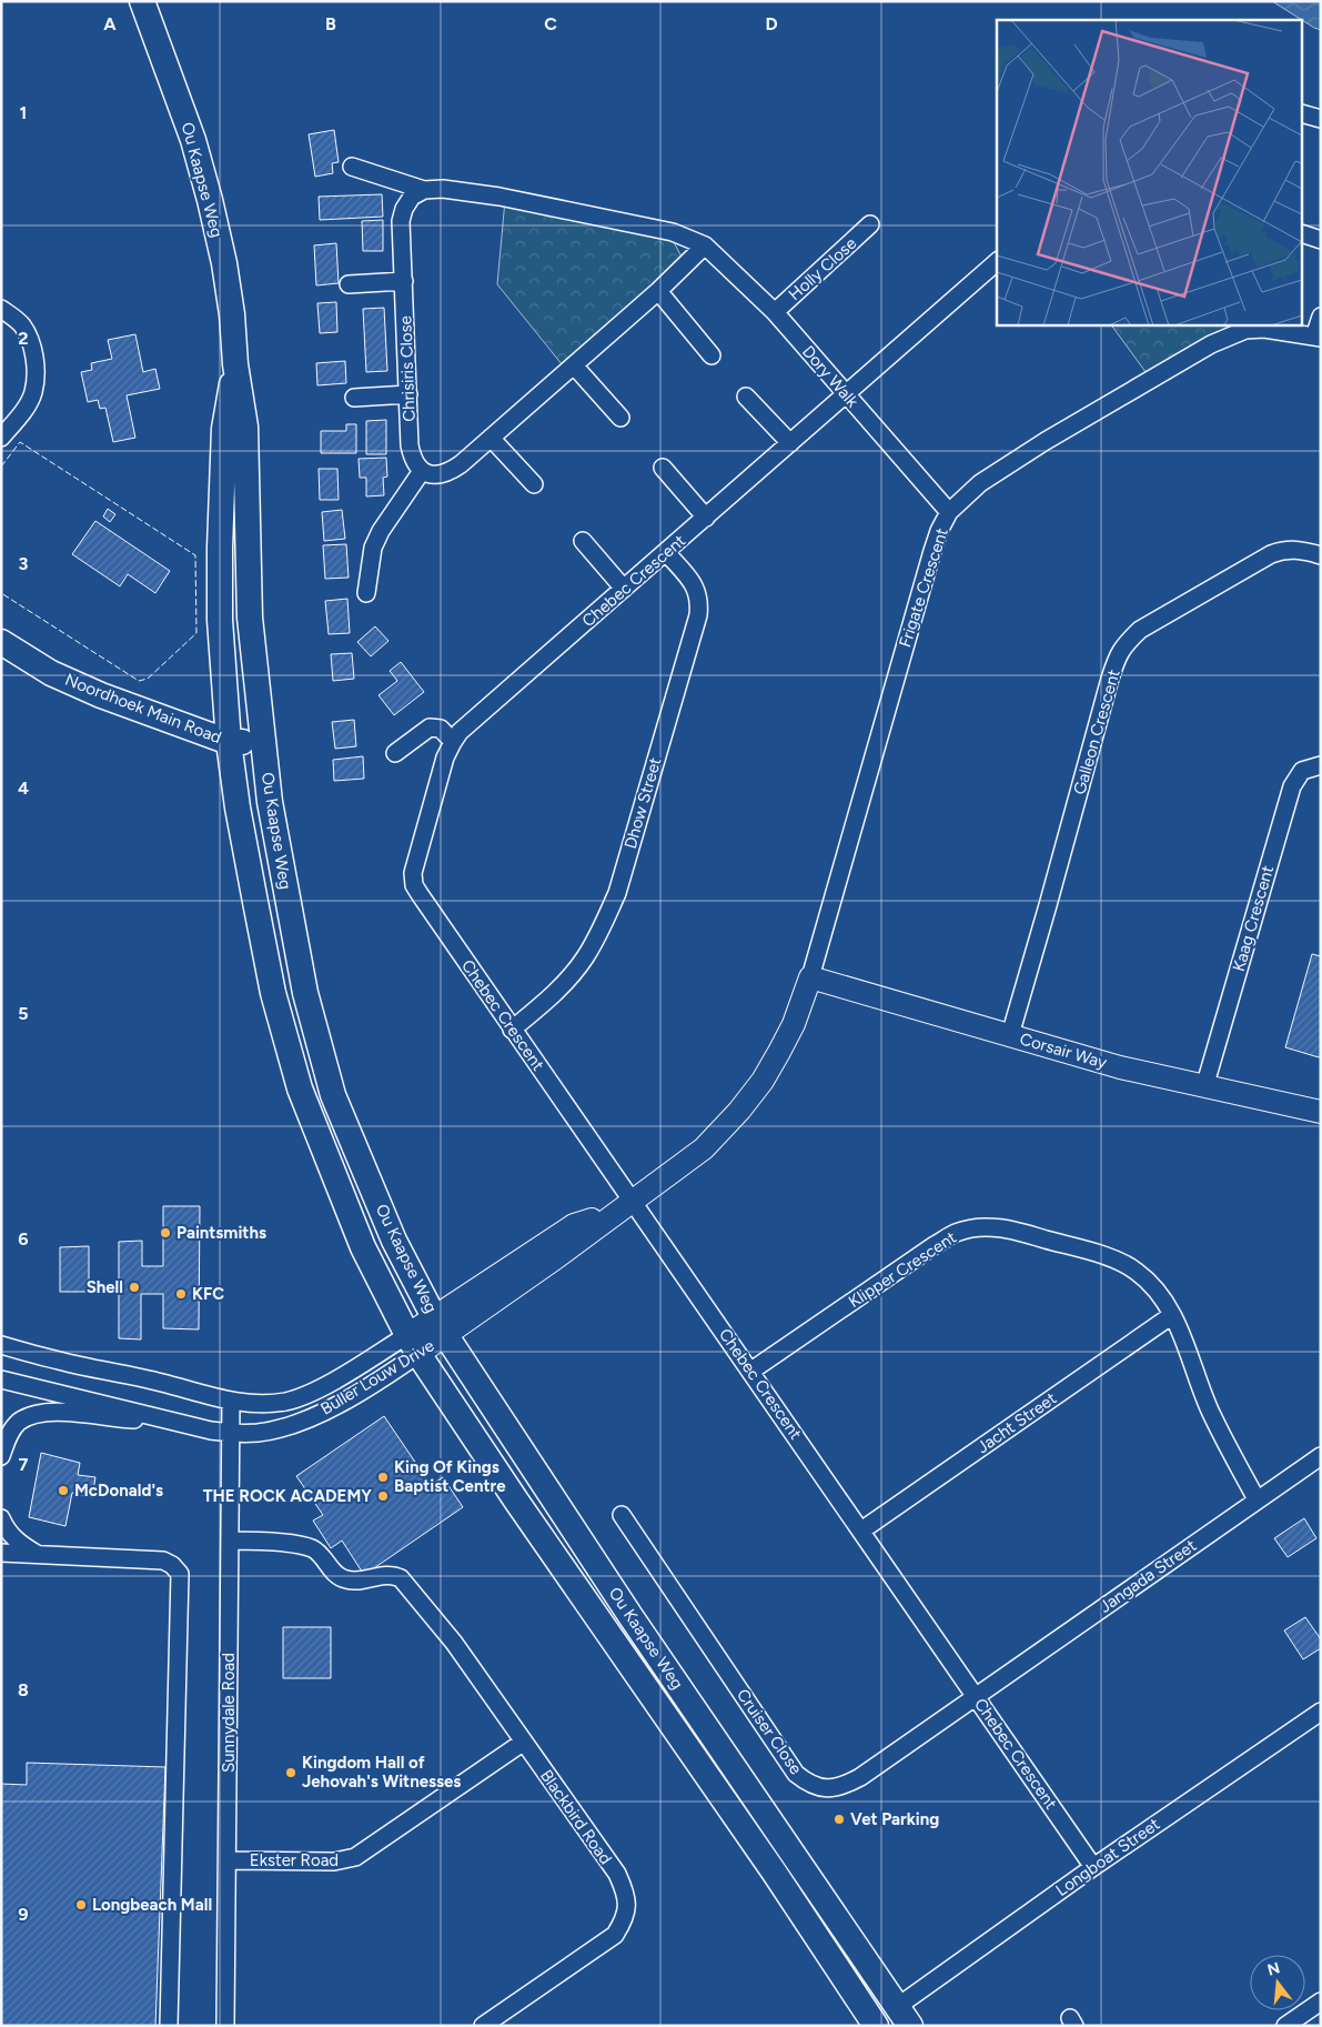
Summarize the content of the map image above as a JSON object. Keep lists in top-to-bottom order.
{
  "streets": {
    "main road": ["Ou Kaapse Weg", "Noordhoek Main Road"],
    "street": [
      "Holly Close",
      "Chrisiris Close",
      "Dory Walk",
      "Chebec Crescent",
      "Frigate Crescent",
      "Galleon Crescent",
      "Dhow Street",
      "Kaag Crescent",
      "Corsair Way",
      "Klipper Crescent",
      "Buller Louw Drive",
      "Jacht Street",
      "Jangada Street",
      "Sunnydale Road",
      "Cruiser Close",
      "Blackbird Road",
      "Longboat Street",
      "Ekster Road"
    ]
  },
  "crossings": [
    ["Ou Kaapse Weg", "Noordhoek Main Road"],
    ["Ou Kaapse Weg", "Buller Louw Drive"],
    ["Ou Kaapse Weg", "Longboat Street"],
    ["Holly Close", "Dory Walk"],
    ["Dory Walk", "Chebec Crescent"],
    ["Dory Walk", "Frigate Crescent"],
    ["Chebec Crescent", "Dhow Street"],
    ["Chebec Crescent", "Klipper Crescent"],
    ["Chebec Crescent", "Buller Louw Drive"],
    ["Chebec Crescent", "Jacht Street"],
    ["Chebec Crescent", "Jangada Street"],
    ["Chebec Crescent", "Cruiser Close"],
    ["Chebec Crescent", "Longboat Street"],
    ["Frigate Crescent", "Corsair Way"],
    ["Frigate Crescent", "Buller Louw Drive"],
    ["Galleon Crescent", "Corsair Way"],
    ["Kaag Crescent", "Corsair Way"],
    ["Corsair Way", "Buller Louw Drive"],
    ["Klipper Crescent", "Jacht Street"],
    ["Klipper Crescent", "Jangada Street"],
    ["Buller Louw Drive", "Sunnydale Road"],
    ["Jangada Street", "Cruiser Close"],
    ["Sunnydale Road", "Blackbird Road"],
    ["Sunnydale Road", "Ekster Road"],
    ["Blackbird Road", "Ekster Road"]
  ],
  "places": [
    "Paintsmiths",
    "Shell",
    "KFC",
    "King Of Kings Baptist Centre",
    "McDonald's",
    "THE ROCK ACADEMY",
    "Kingdom Hall of Jehovah's Witnesses",
    "Vet Parking",
    "Longbeach Mall"
  ],
  "north": "top",
  "grid": {
    "columns": [
      "A",
      "B",
      "C",
      "D"
    ],
    "rows": [
      "1",
      "2",
      "3",
      "4",
      "5",
      "6",
      "7",
      "8",
      "9"
    ]
  }
}
